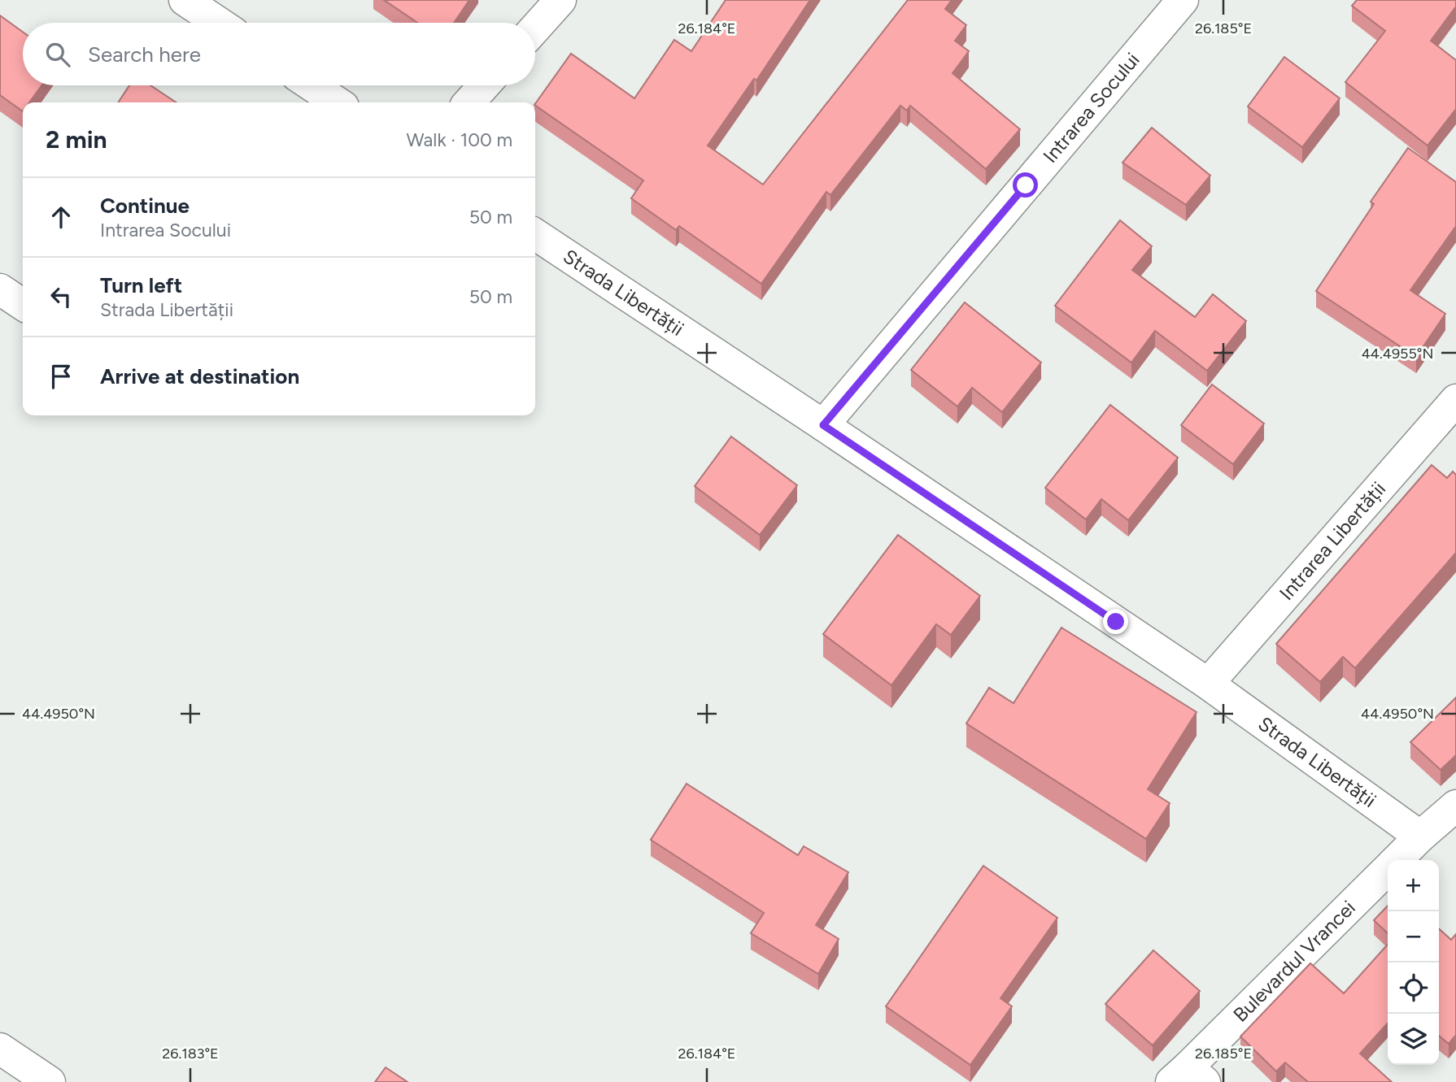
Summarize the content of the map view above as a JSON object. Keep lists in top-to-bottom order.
{
  "streets": {
    "street": [
      "Intrarea Socului",
      "Strada Libertății",
      "Intrarea Libertății",
      "Bulevardul Vrancei"
    ]
  },
  "crossings": [
    ["Intrarea Socului", "Strada Libertății"],
    ["Strada Libertății", "Intrarea Libertății"],
    ["Strada Libertății", "Bulevardul Vrancei"]
  ],
  "page": {
    "search": "Search here",
    "heading": ["2 min", "Walk · 100 m"],
    "list": [
      ["Continue", "Intrarea Socului", "50 m"],
      ["Turn left", "Strada Libertății", "50 m"],
      "Arrive at destination"
    ],
    "map_buttons": ["+", "−"]
  },
  "coordinates": [
    "26.184°E",
    "26.185°E",
    "44.4955°N",
    "44.4950°N",
    "26.183°E"
  ]
}
